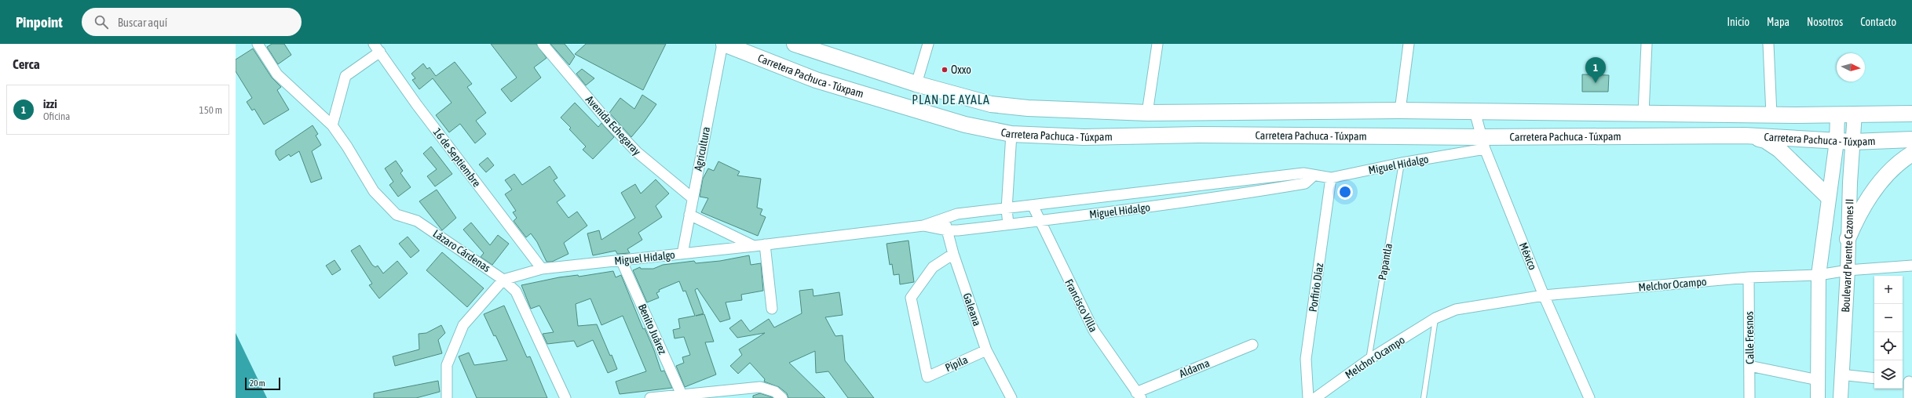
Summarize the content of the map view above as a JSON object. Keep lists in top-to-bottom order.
{
  "streets": {
    "main road": ["Carretera Pachuca - Túxpam", "Boulevard Puente Cazones II"],
    "street": [
      "Avenida Echegaray",
      "Agricultura",
      "16 de Septiembre",
      "Miguel Hidalgo",
      "Lázaro Cárdenas",
      "México",
      "Melchor Ocampo",
      "Porfirio Díaz",
      "Francisco Villa",
      "Galeana",
      "Benito Juárez",
      "Calle Fresnos",
      "Pípila",
      "Aldama"
    ],
    "lane": ["Papantla"]
  },
  "crossings": [
    ["Carretera Pachuca - Túxpam", "Agricultura"],
    ["Carretera Pachuca - Túxpam", "Miguel Hidalgo"],
    ["Carretera Pachuca - Túxpam", "México"],
    ["Carretera Pachuca - Túxpam", "Boulevard Puente Cazones II"],
    ["Avenida Echegaray", "Agricultura"],
    ["Agricultura", "Miguel Hidalgo"],
    ["16 de Septiembre", "Miguel Hidalgo"],
    ["Miguel Hidalgo", "Lázaro Cárdenas"],
    ["Miguel Hidalgo", "México"],
    ["Miguel Hidalgo", "Papantla"],
    ["Miguel Hidalgo", "Porfirio Díaz"],
    ["Miguel Hidalgo", "Francisco Villa"],
    ["Miguel Hidalgo", "Galeana"],
    ["Miguel Hidalgo", "Benito Juárez"],
    ["México", "Melchor Ocampo"],
    ["Boulevard Puente Cazones II", "Melchor Ocampo"],
    ["Papantla", "Melchor Ocampo"],
    ["Melchor Ocampo", "Calle Fresnos"],
    ["Francisco Villa", "Aldama"],
    ["Galeana", "Pípila"]
  ],
  "districts": ["PLAN DE AYALA"],
  "places": ["Oxxo"],
  "scale_bar": "20 m",
  "north": "right",
  "page": {
    "header": "Pinpoint",
    "search": "Buscar aquí",
    "nav": [
      "Inicio",
      "Mapa",
      "Nosotros",
      "Contacto"
    ],
    "heading": "Cerca",
    "pins": "1",
    "list": [
      {
        "mark": "1",
        "name": "izzi",
        "note": "Oficina",
        "value": "150 m"
      }
    ],
    "map_buttons": ["+", "−"],
    "scale": "20 m"
  }
}
